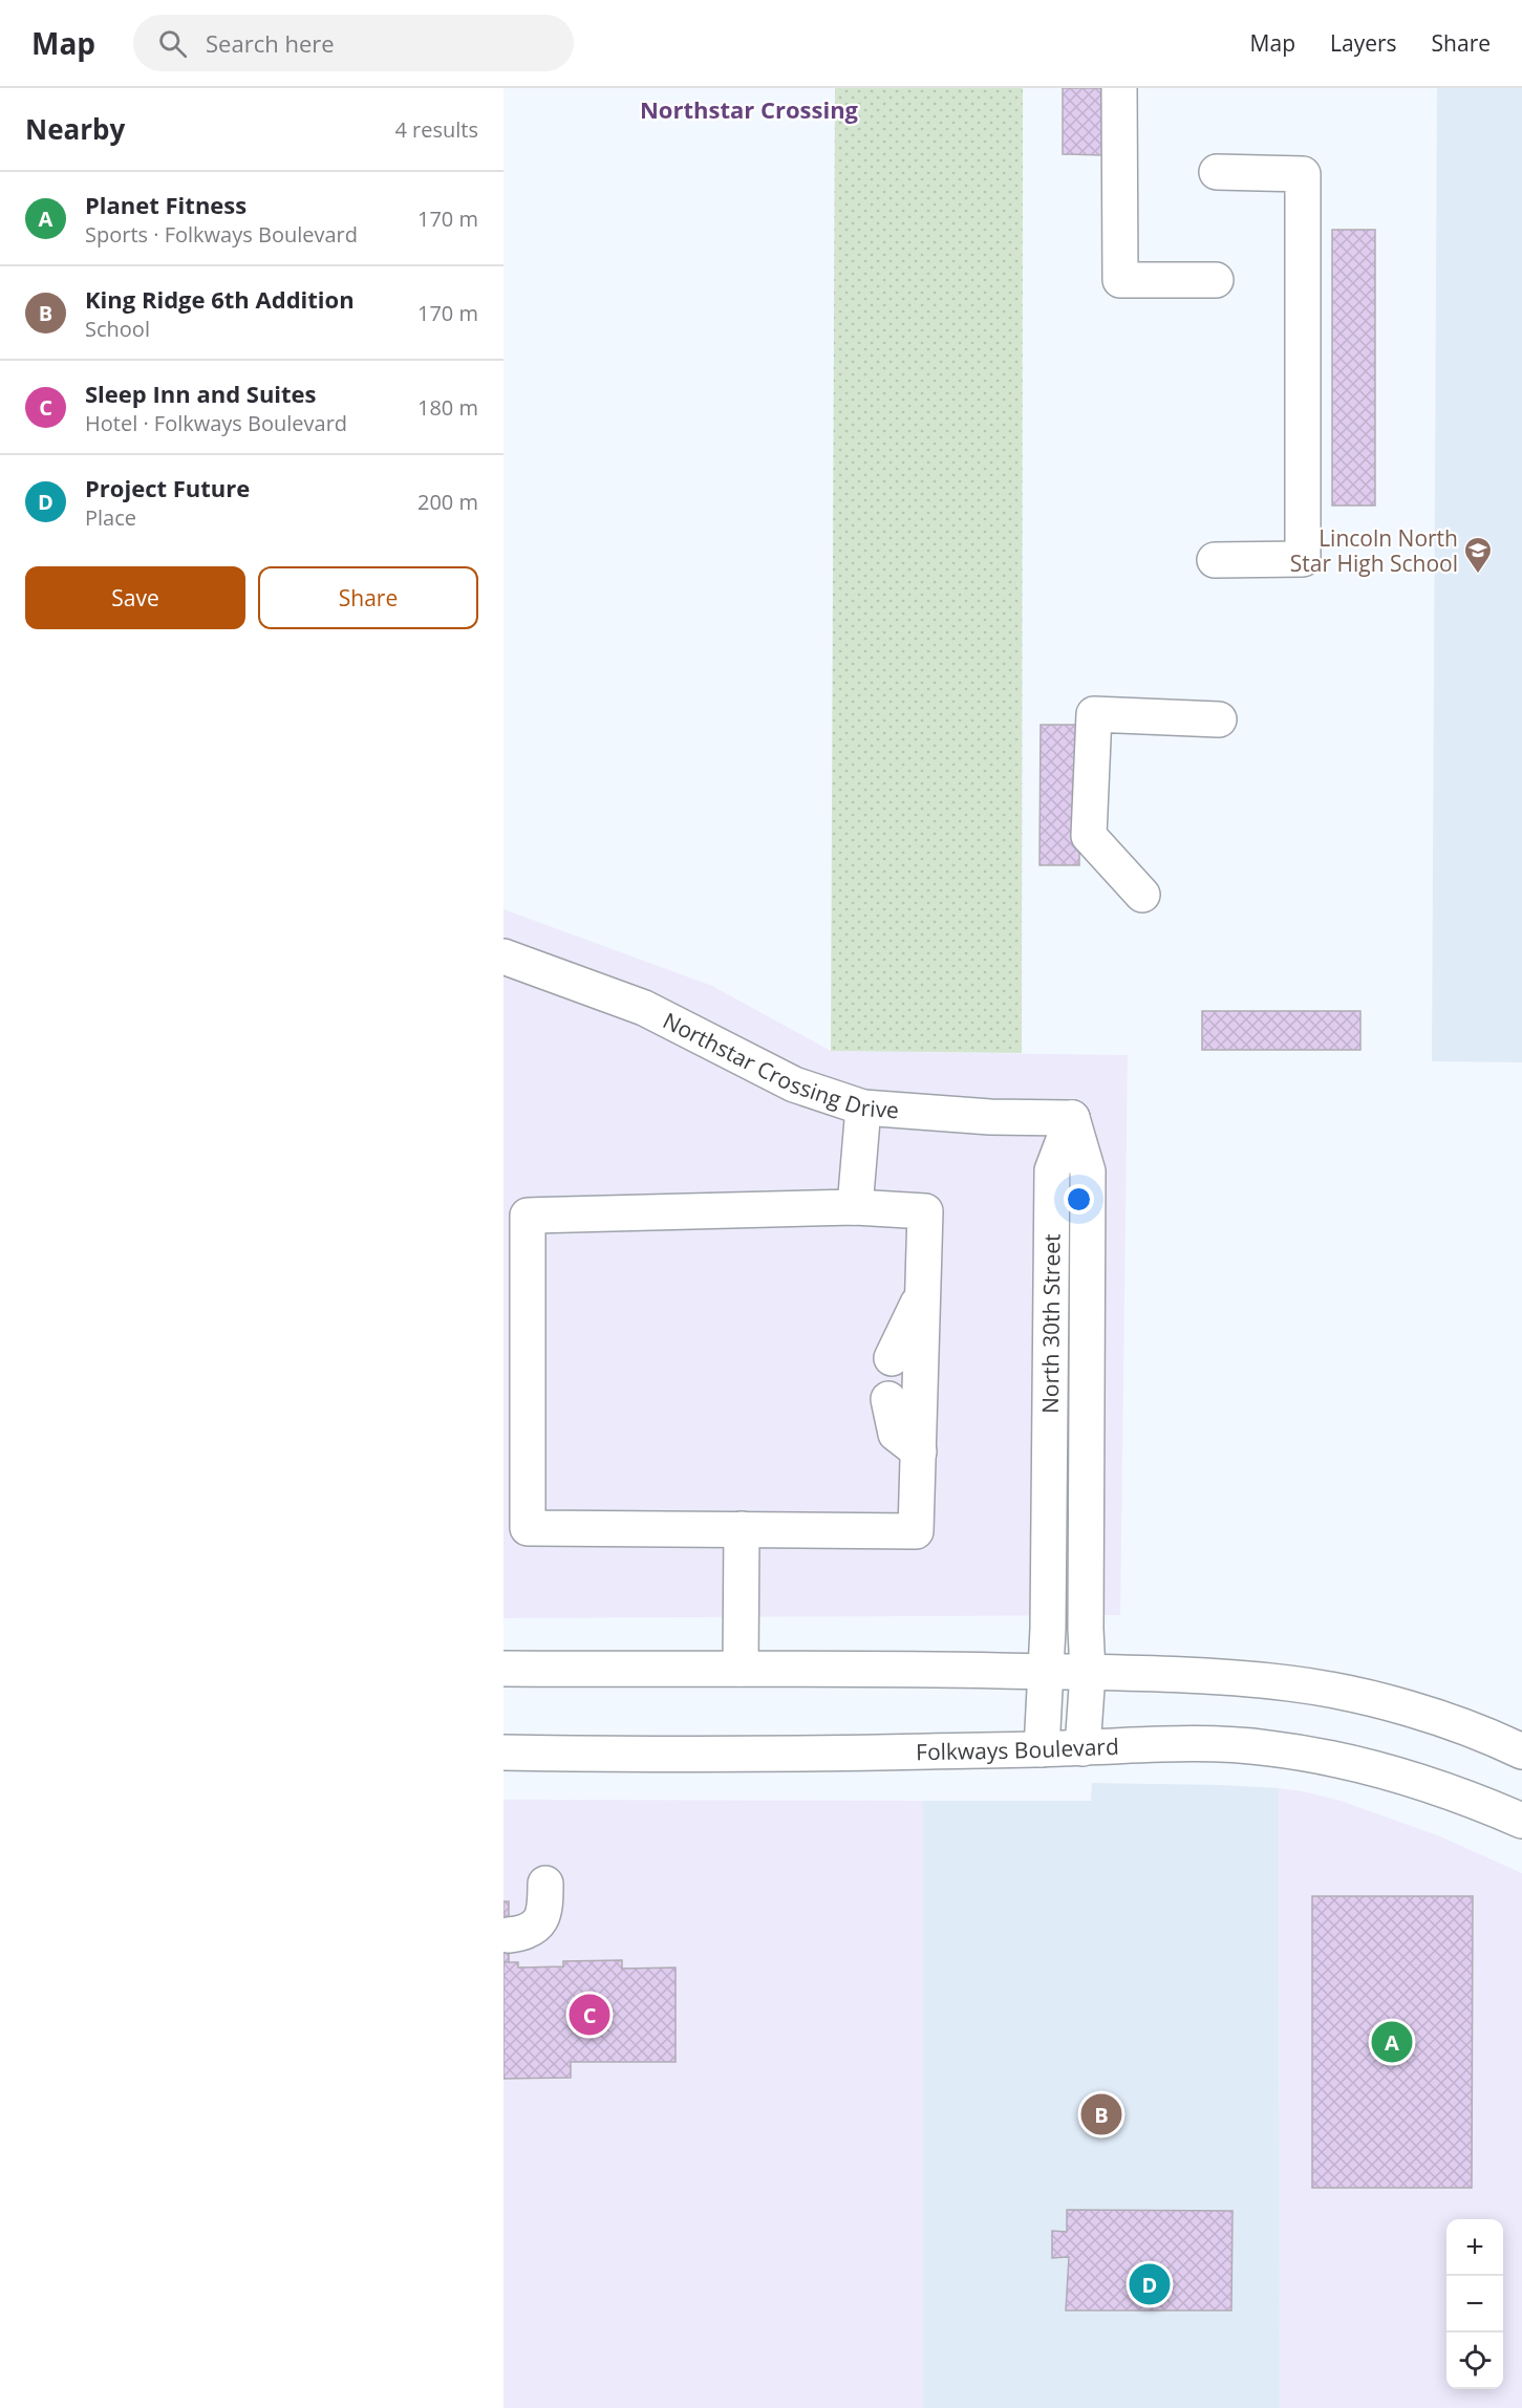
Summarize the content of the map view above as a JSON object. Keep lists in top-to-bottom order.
{
  "streets": {
    "street": ["Northstar Crossing Drive", "North 30th Street", "Folkways Boulevard"]
  },
  "crossings": [
    ["Northstar Crossing Drive", "North 30th Street"],
    ["North 30th Street", "Folkways Boulevard"]
  ],
  "districts": ["Northstar Crossing"],
  "places": {
    "school or university": ["Lincoln North Star High School"]
  },
  "page": {
    "header": "Map",
    "search": "Search here",
    "nav": ["Map", "Layers", "Share"],
    "heading": ["Nearby", "4 results"],
    "list": [
      {
        "mark": "A",
        "name": "Planet Fitness",
        "note": "Sports · Folkways Boulevard",
        "value": "170 m"
      },
      {
        "mark": "B",
        "name": "King Ridge 6th Addition",
        "note": "School",
        "value": "170 m"
      },
      {
        "mark": "C",
        "name": "Sleep Inn and Suites",
        "note": "Hotel · Folkways Boulevard",
        "value": "180 m"
      },
      {
        "mark": "D",
        "name": "Project Future",
        "note": "Place",
        "value": "200 m"
      }
    ],
    "buttons": ["Save", "Share"],
    "pins": [
      "C",
      "A",
      "B",
      "D"
    ],
    "map_buttons": ["+", "−"]
  }
}
